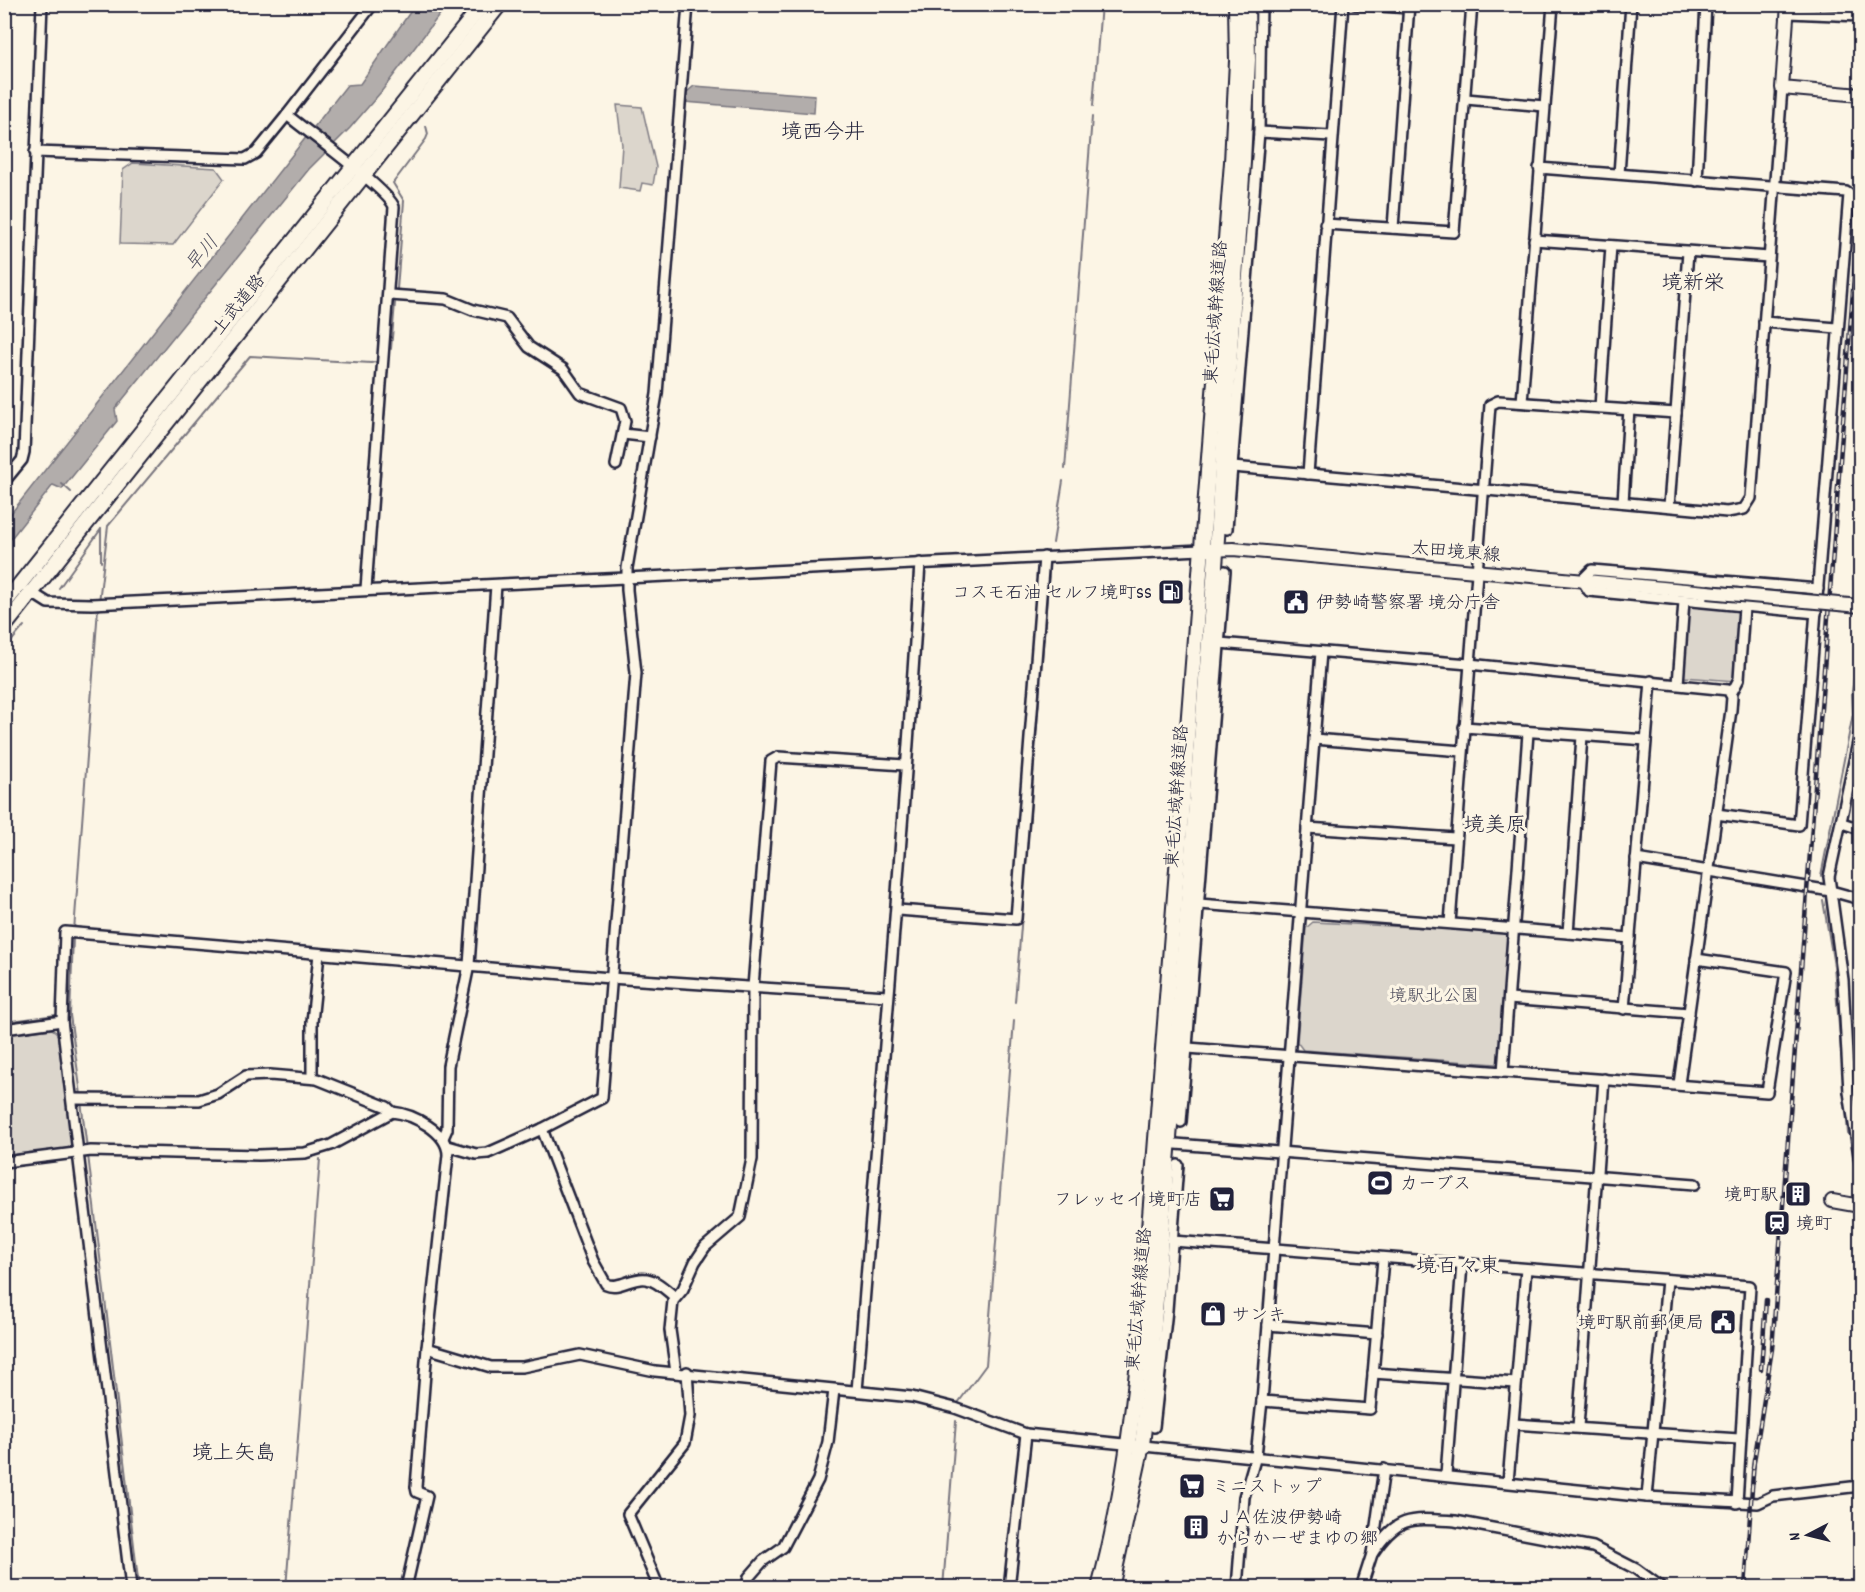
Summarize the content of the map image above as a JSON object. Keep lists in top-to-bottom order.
{
  "streets": {
    "highway": ["上武道路", "東毛広域幹線道路"],
    "main road": ["太田境東線"]
  },
  "crossings": [
    ["東毛広域幹線道路", "太田境東線"]
  ],
  "districts": [
    "境西今井",
    "境新栄",
    "境美原",
    "境百々東",
    "境上矢島"
  ],
  "water": ["早川"],
  "parks": ["境駅北公園"],
  "places": {
    "fuel station": ["コスモ石油 セルフ境町SS"],
    "public building": ["伊勢崎警察署 境分庁舎", "境町駅前郵便局"],
    "sports": ["カーブス"],
    "building": ["境町駅", "ＪＡ佐波伊勢崎 からかーぜまゆの郷"],
    "supermarket": ["フレッセイ 境町店", "ミニストップ"],
    "station": ["境町"],
    "shop": ["サンキ"]
  },
  "north": "left"
}
